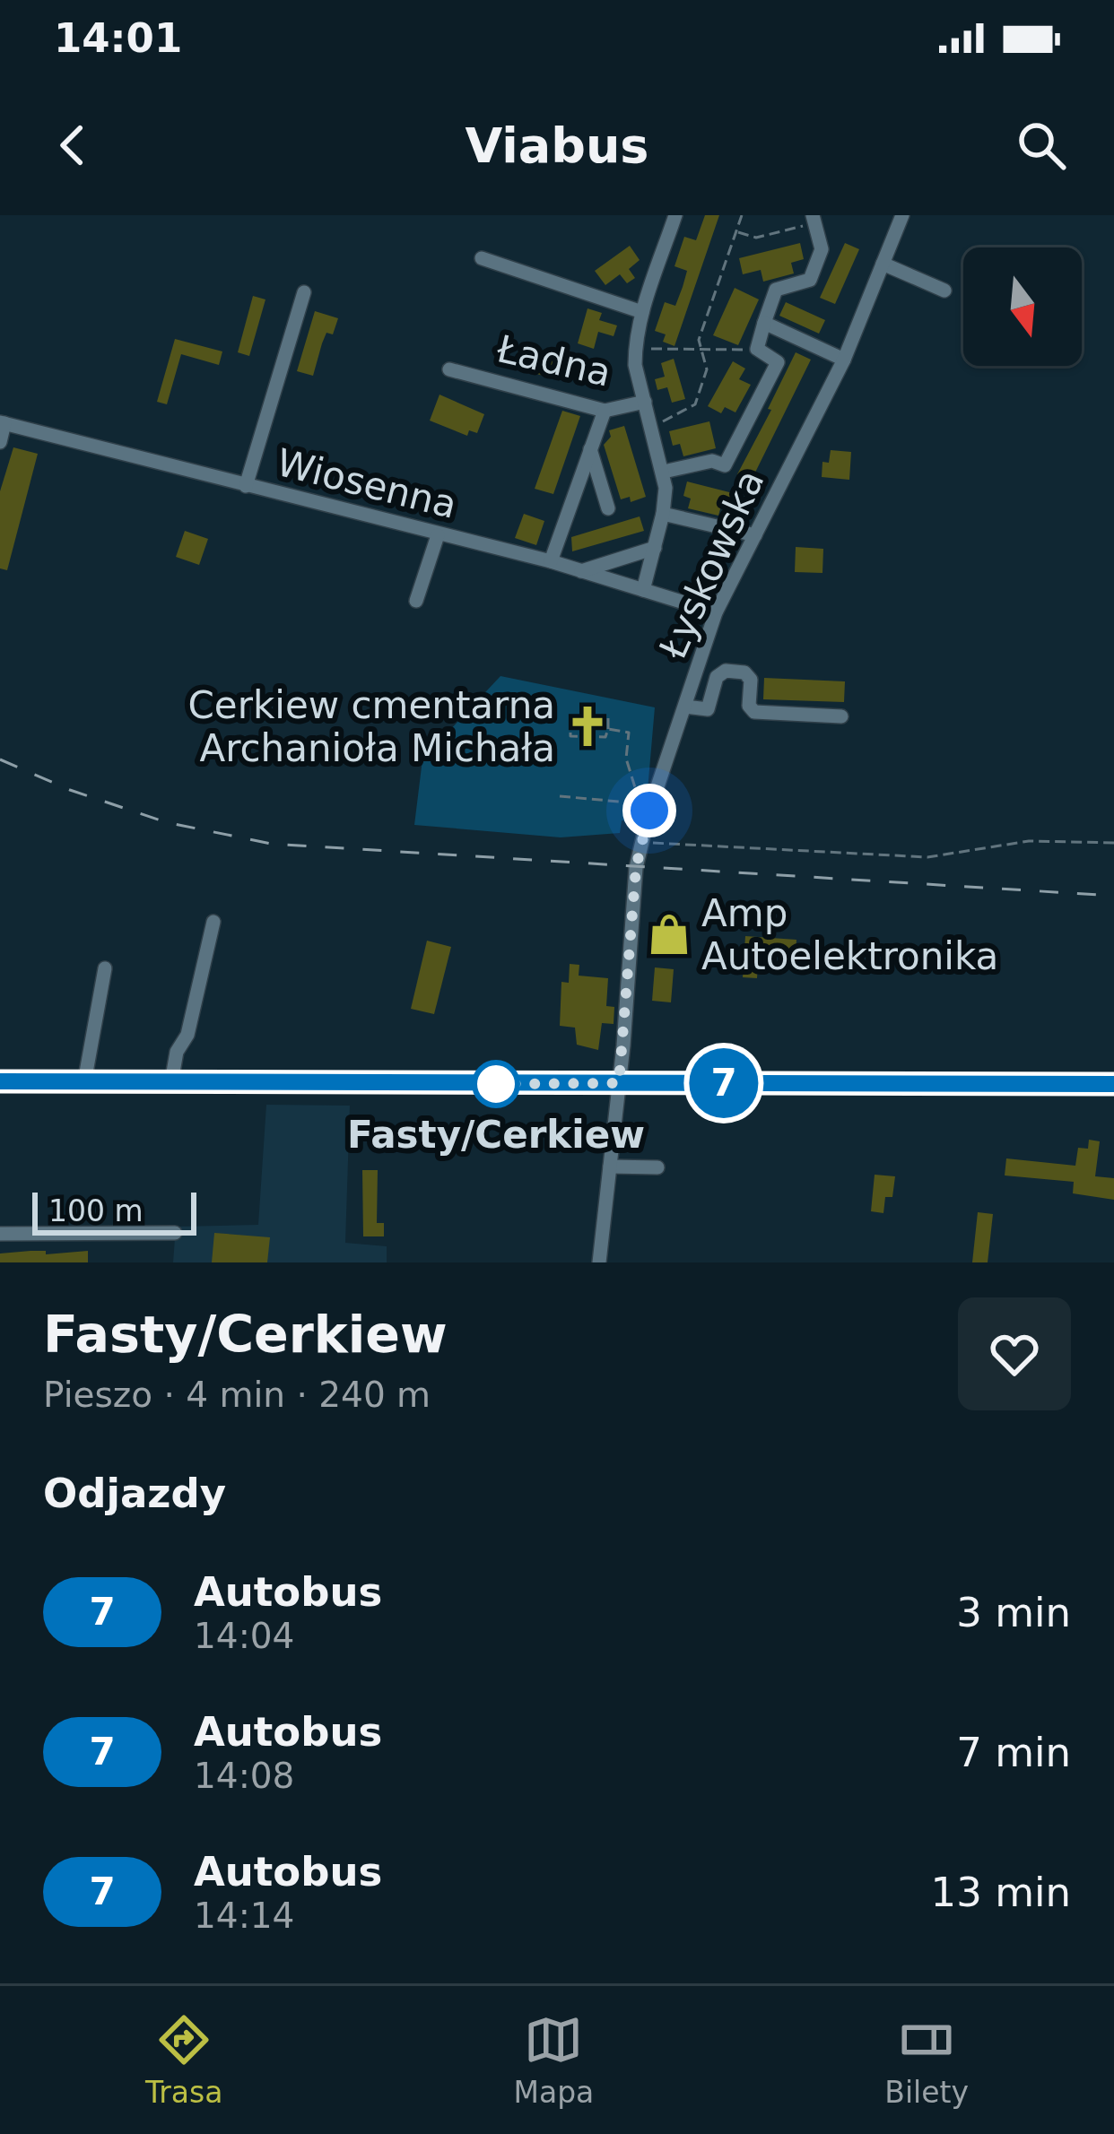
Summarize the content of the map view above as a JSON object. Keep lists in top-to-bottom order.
{
  "streets": {
    "street": ["Ładna", "Wiosenna", "Łyskowska"]
  },
  "crossings": [
    ["Wiosenna", "Łyskowska"]
  ],
  "places": {
    "church": ["Cerkiew cmentarna Archanioła Michała"],
    "shop": ["Amp Autoelektronika"],
    "other": ["Fasty/Cerkiew"]
  },
  "lines": ["bus line 7"],
  "scale_bar": "100 m",
  "north": "bottom",
  "page": {
    "status": "14:01",
    "header": "Viabus",
    "on_map": "7",
    "scale": "100 m",
    "heading": [
      ["Fasty/Cerkiew", "Pieszo · 4 min · 240 m"],
      "Odjazdy"
    ],
    "list": [
      {
        "mark": "7",
        "name": "Autobus",
        "note": "14:04",
        "value": "3 min"
      },
      {
        "mark": "7",
        "name": "Autobus",
        "note": "14:08",
        "value": "7 min"
      },
      {
        "mark": "7",
        "name": "Autobus",
        "note": "14:14",
        "value": "13 min"
      }
    ],
    "tabs": ["Trasa", "Mapa", "Bilety"]
  }
}
